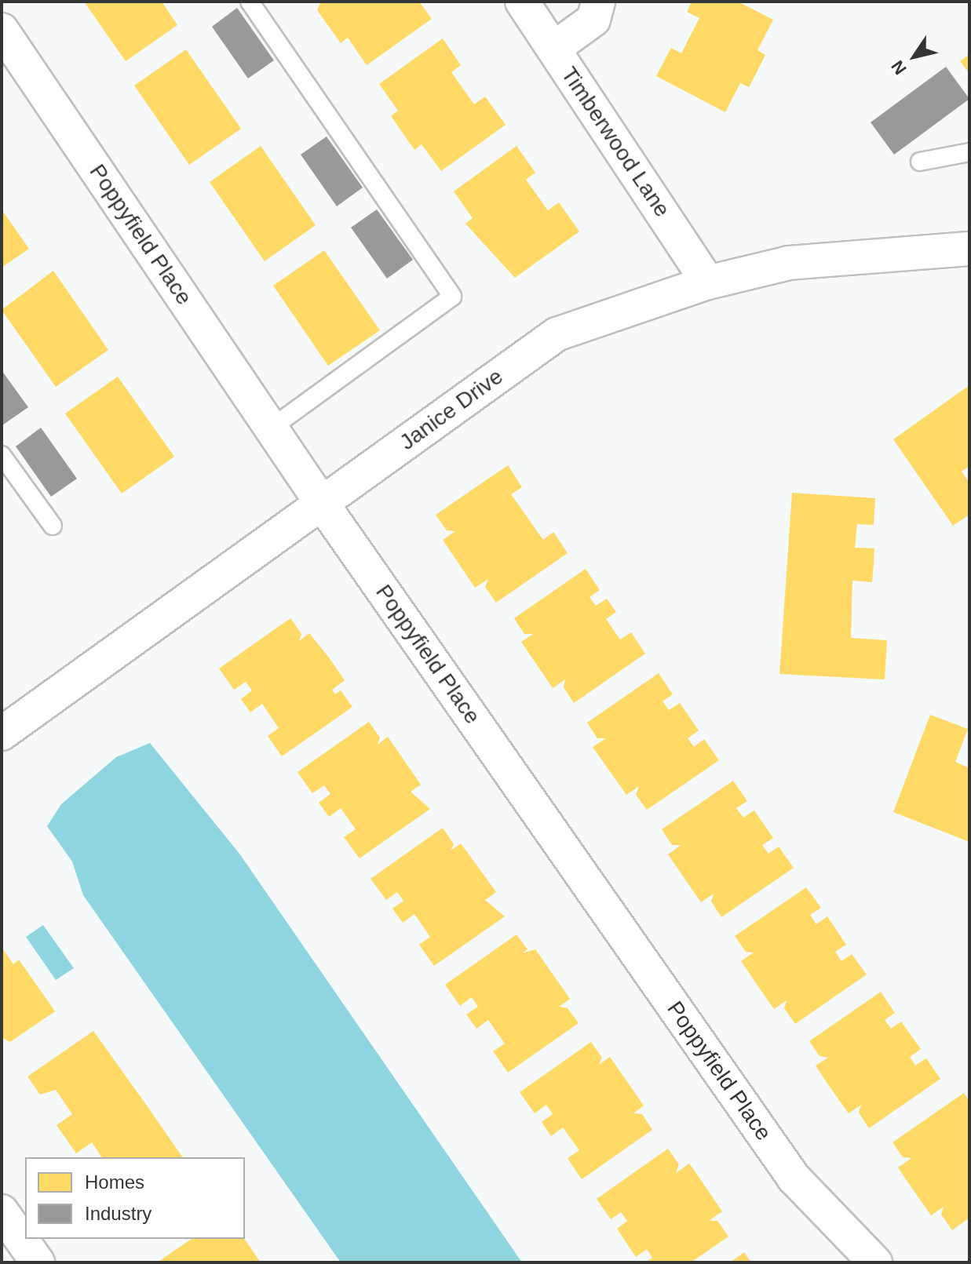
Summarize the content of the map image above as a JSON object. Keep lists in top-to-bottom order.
{
  "streets": {
    "street": ["Timberwood Lane", "Poppyfield Place", "Janice Drive"]
  },
  "crossings": [
    ["Timberwood Lane", "Janice Drive"],
    ["Poppyfield Place", "Janice Drive"]
  ],
  "legend": ["Homes", "Industry"],
  "north": "bottom left"
}
